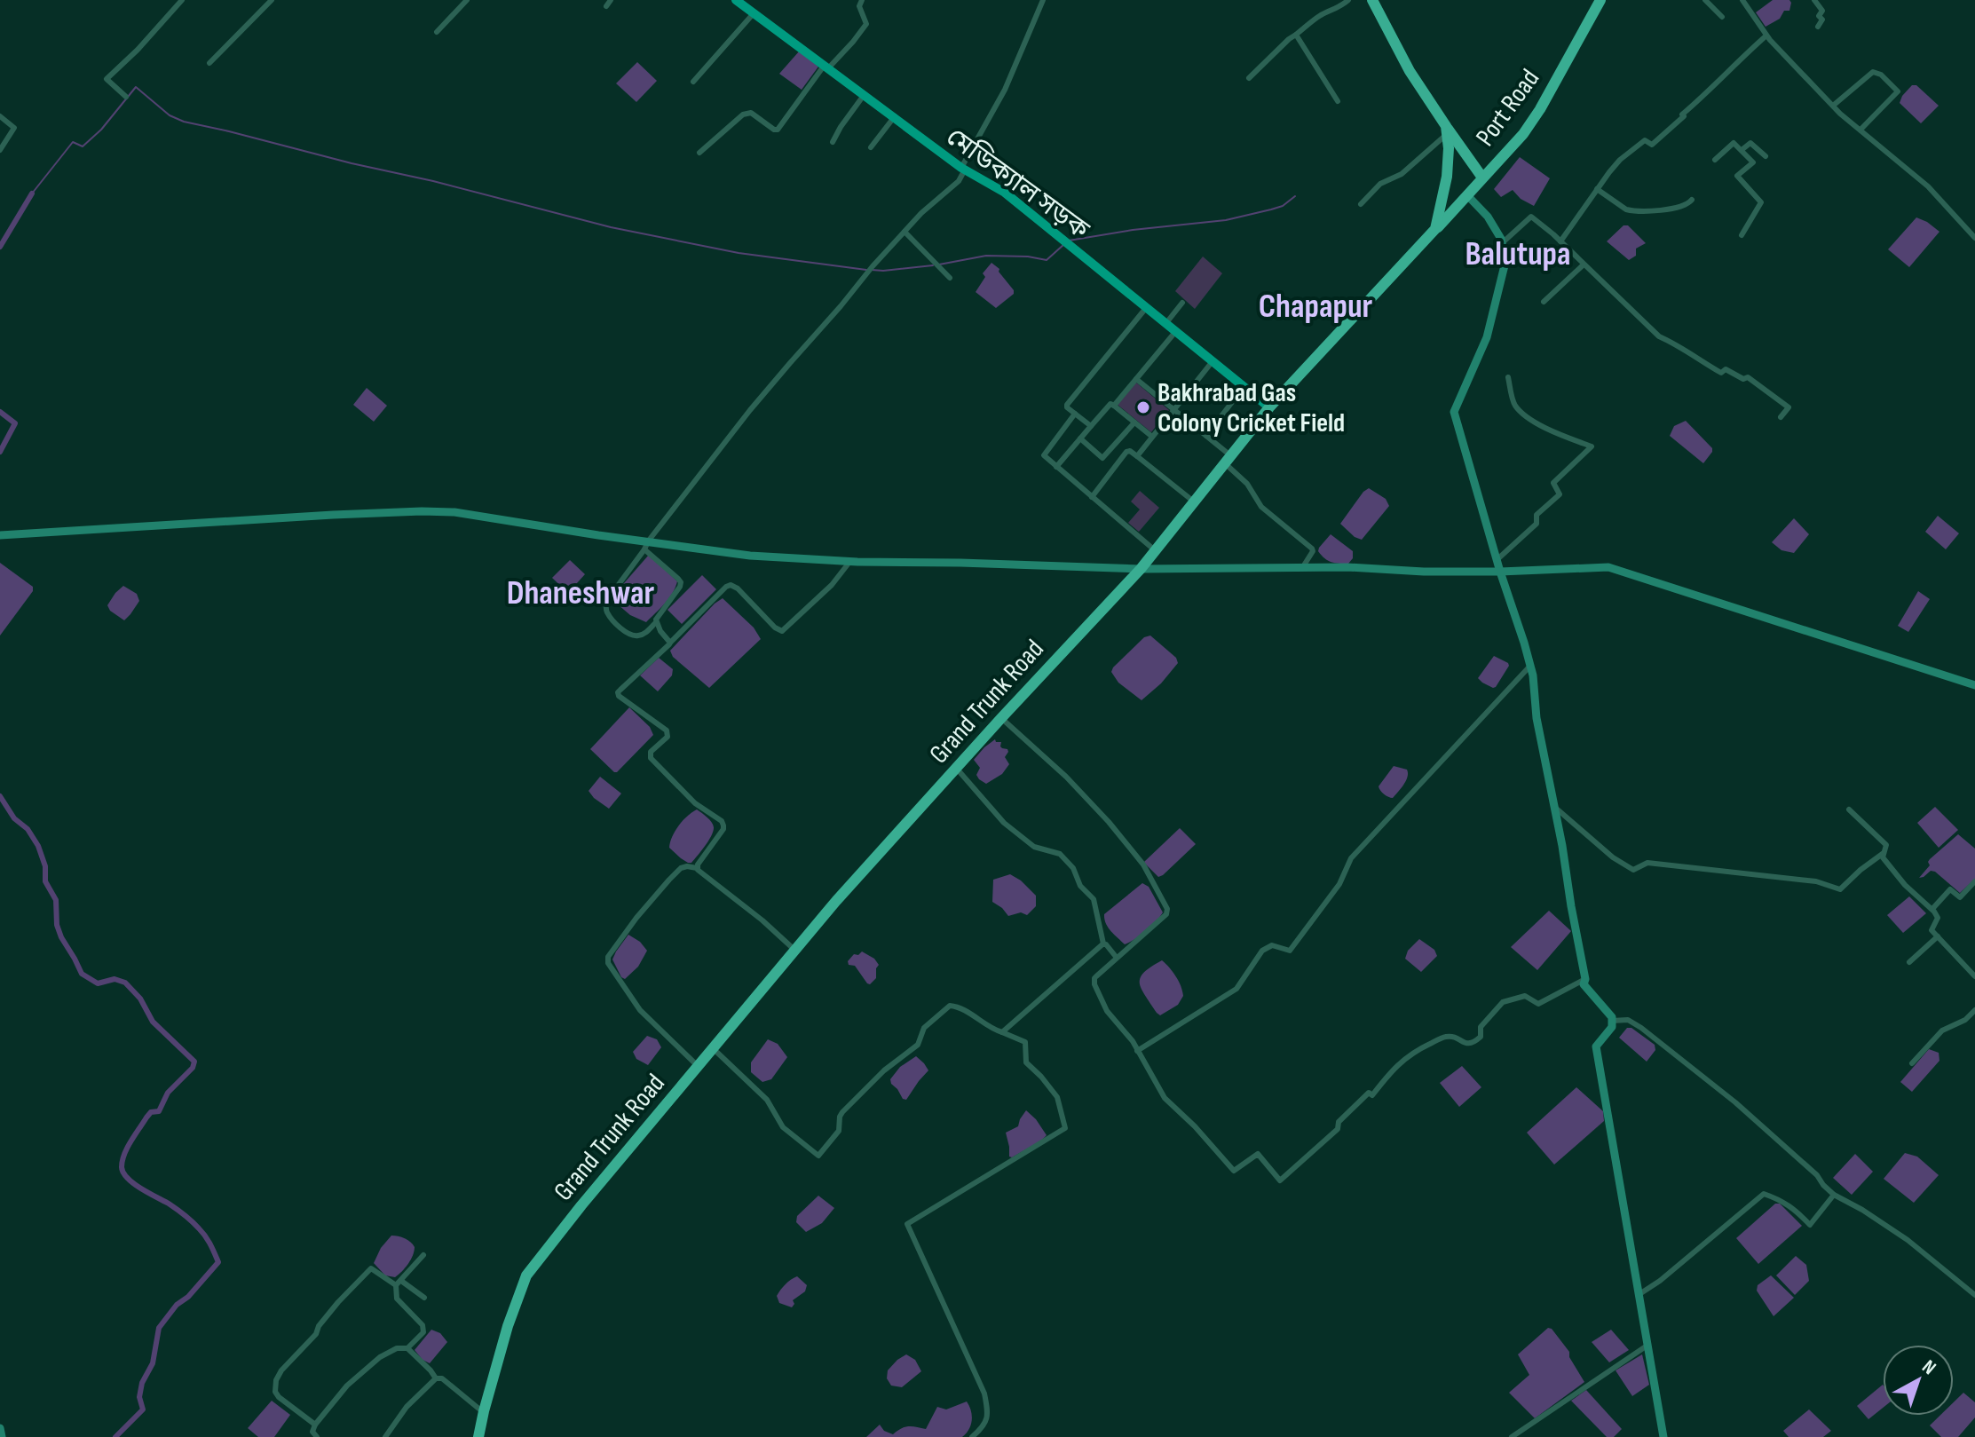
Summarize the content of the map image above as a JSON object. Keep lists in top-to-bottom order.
{
  "streets": {
    "highway": ["Port Road", "Grand Trunk Road"],
    "main road": ["মেডিক্যাল সড়ক"]
  },
  "crossings": [
    ["Port Road", "Grand Trunk Road"],
    ["মেডিক্যাল সড়ক", "Grand Trunk Road"]
  ],
  "districts": ["Balutupa", "Chapapur", "Dhaneshwar"],
  "places": ["Bakhrabad Gas Colony Cricket Field"],
  "north": "top right"
}
